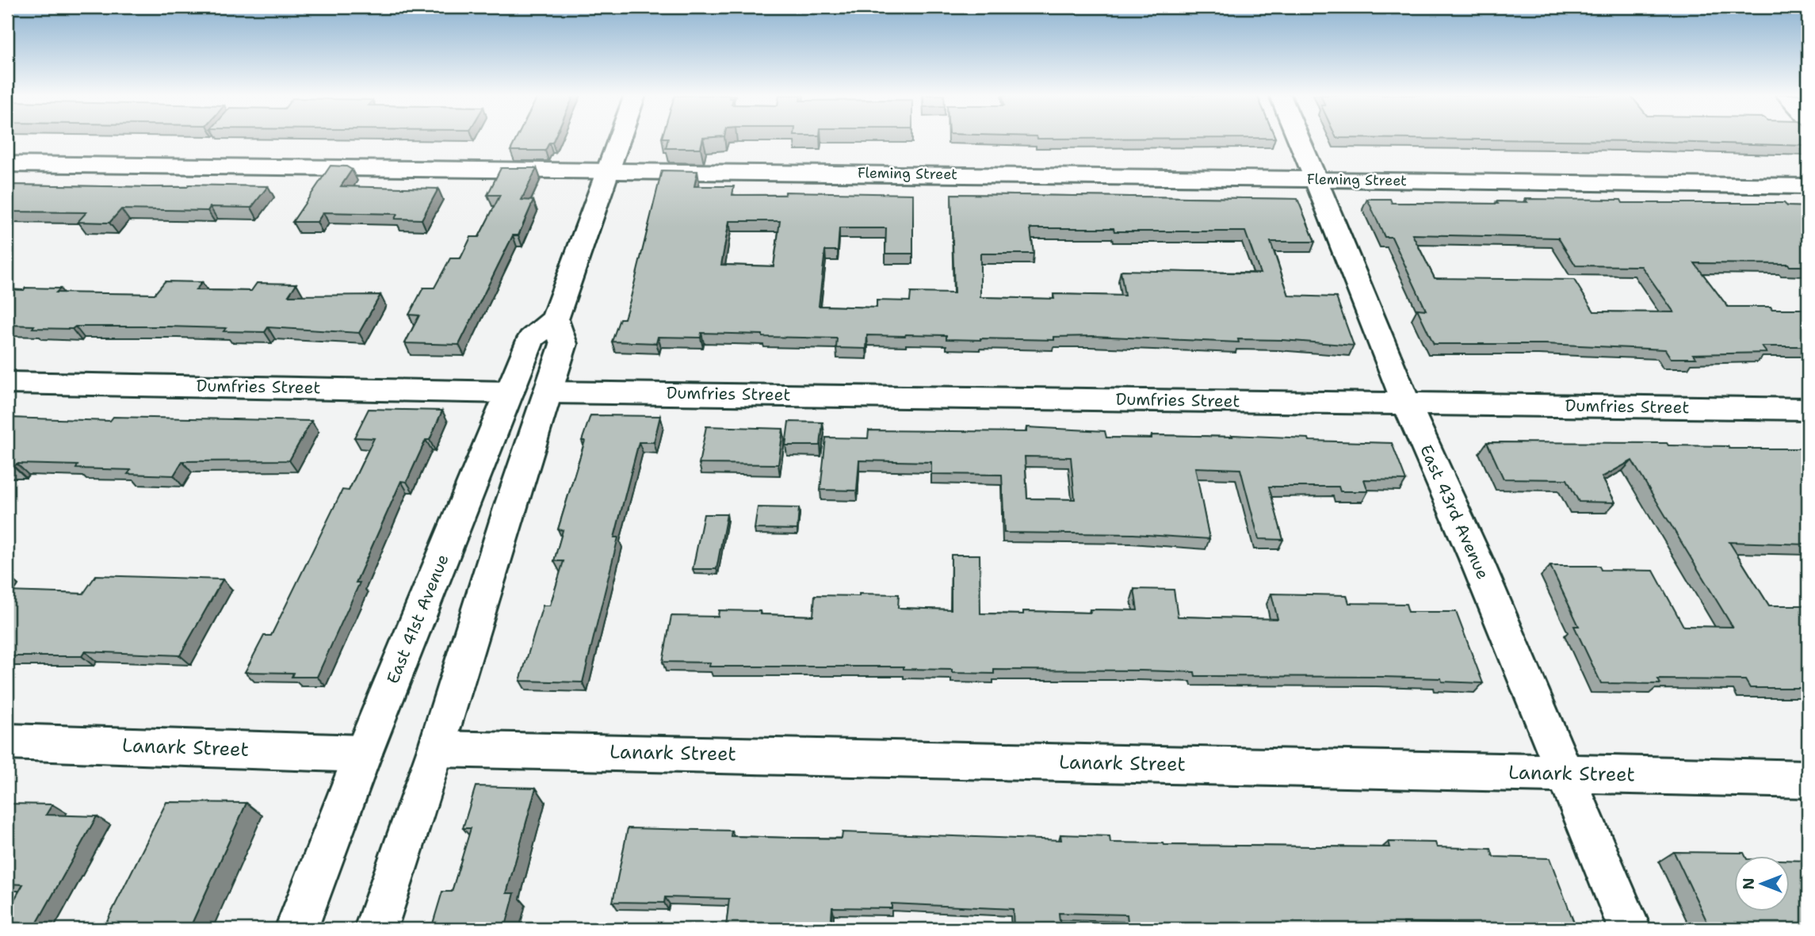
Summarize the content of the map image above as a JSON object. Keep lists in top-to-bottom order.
{
  "streets": {
    "street": [
      "Fleming Street",
      "Dumfries Street",
      "East 43rd Avenue",
      "East 41st Avenue",
      "Lanark Street"
    ]
  },
  "crossings": [
    ["Fleming Street", "East 43rd Avenue"],
    ["Dumfries Street", "East 43rd Avenue"],
    ["Dumfries Street", "East 41st Avenue"],
    ["East 43rd Avenue", "Lanark Street"],
    ["East 41st Avenue", "Lanark Street"]
  ],
  "north": "left"
}
